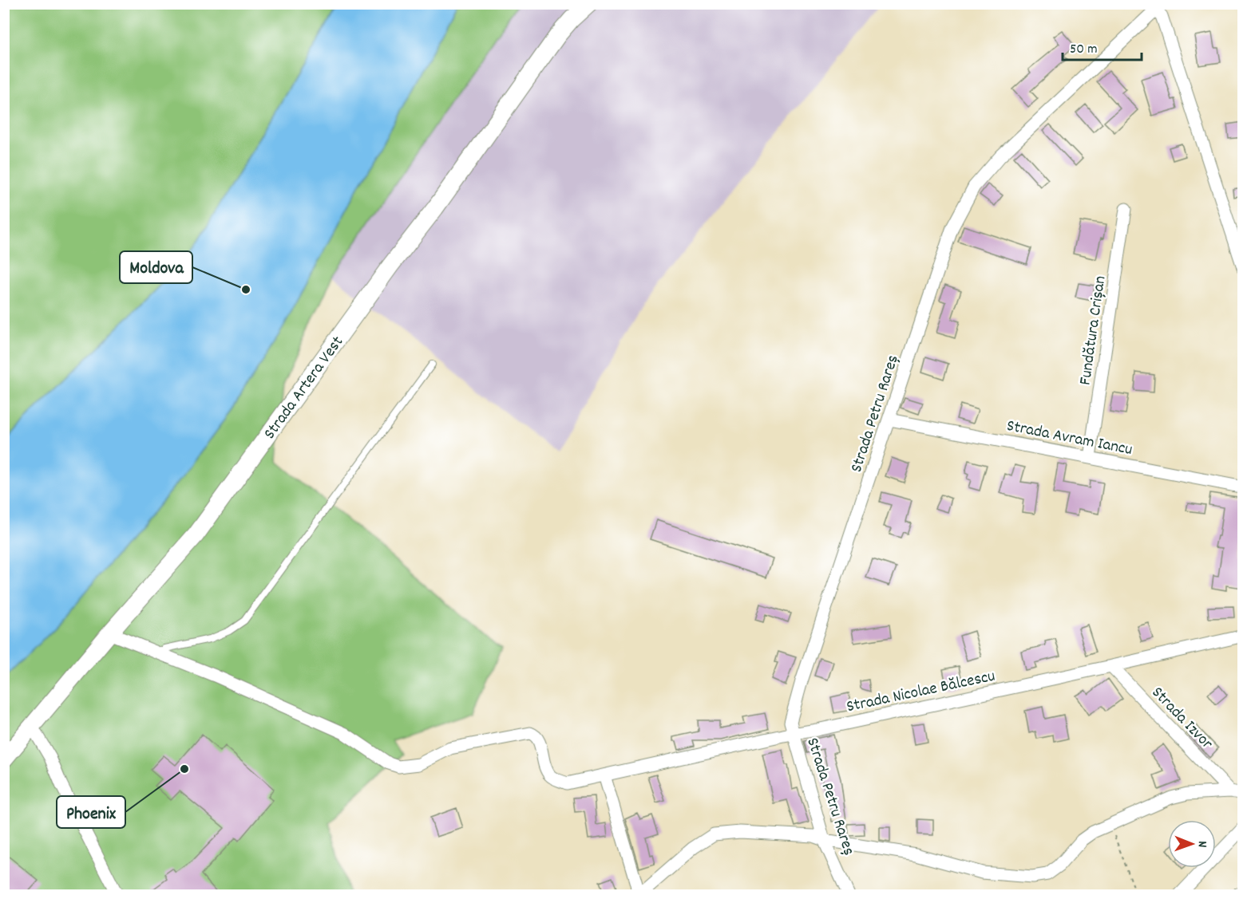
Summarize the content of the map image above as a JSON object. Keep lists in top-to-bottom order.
{
  "streets": {
    "main road": ["Strada Artera Vest"],
    "street": [
      "Fundătura Crișan",
      "Strada Petru Rareș",
      "Strada Avram Iancu",
      "Strada Nicolae Bălcescu",
      "Strada Izvor"
    ]
  },
  "crossings": [
    ["Fundătura Crișan", "Strada Avram Iancu"],
    ["Strada Petru Rareș", "Strada Avram Iancu"],
    ["Strada Petru Rareș", "Strada Nicolae Bălcescu"],
    ["Strada Nicolae Bălcescu", "Strada Izvor"]
  ],
  "places": ["Moldova", "Phoenix"],
  "scale_bar": "50 m",
  "north": "right"
}
